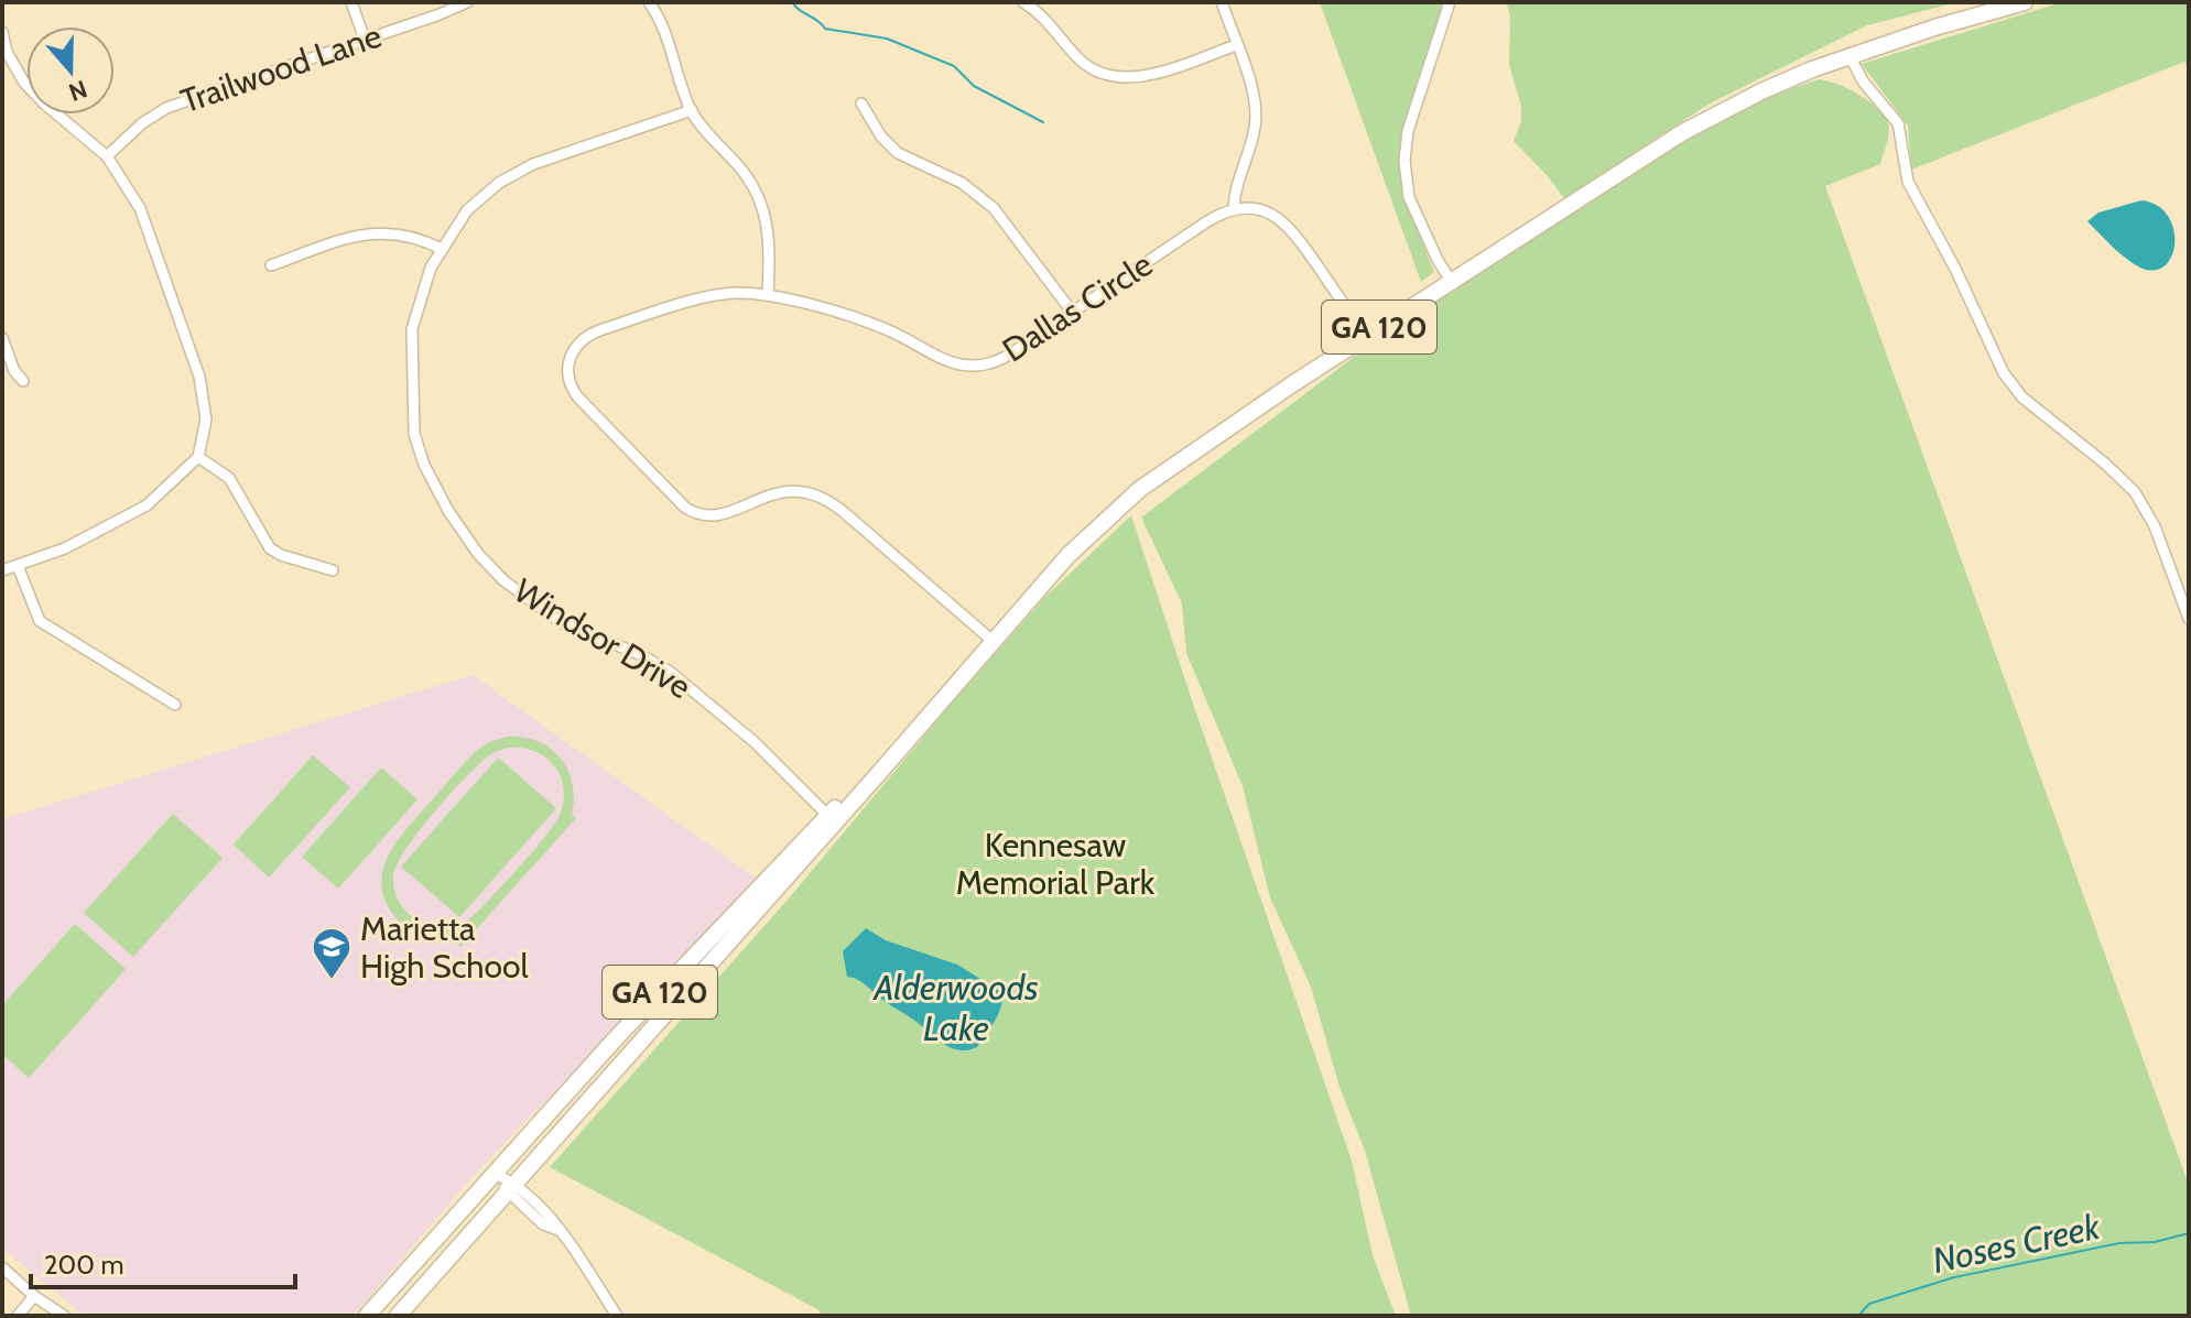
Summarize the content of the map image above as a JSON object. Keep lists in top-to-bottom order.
{
  "streets": {
    "highway": ["GA 120"],
    "street": ["Trailwood Lane", "Dallas Circle", "Windsor Drive"]
  },
  "crossings": [
    ["Dallas Circle", "GA 120"],
    ["GA 120", "Windsor Drive"]
  ],
  "water": ["Alderwoods Lake", "Noses Creek"],
  "parks": ["Kennesaw Memorial Park"],
  "places": {
    "school or university": ["Marietta High School"]
  },
  "scale_bar": "200 m",
  "north": "bottom"
}
